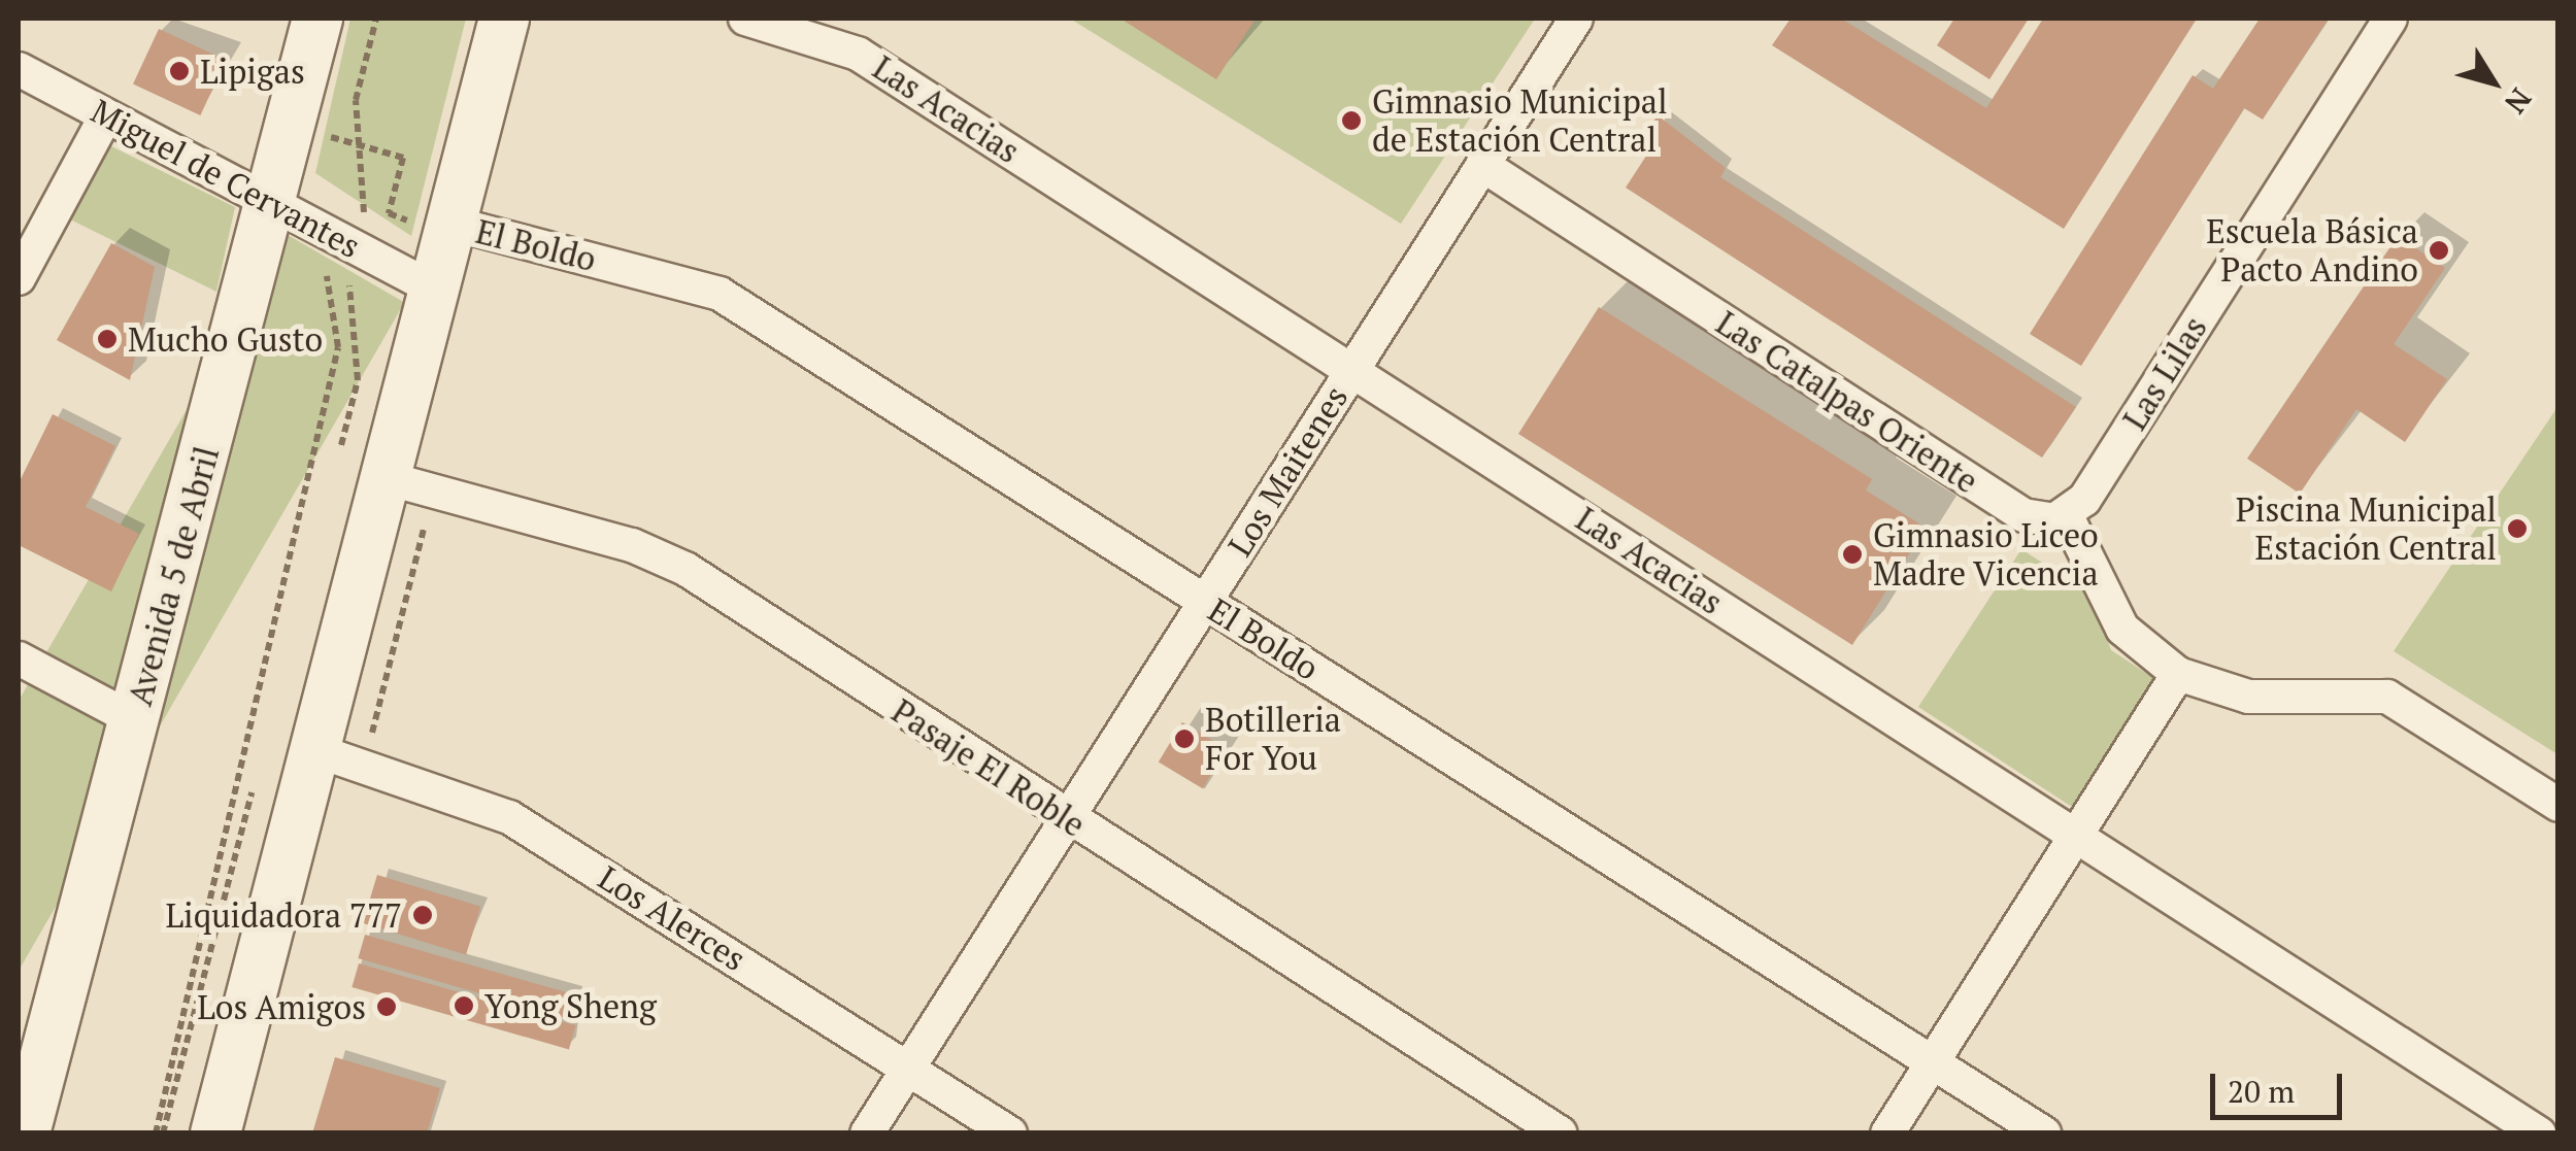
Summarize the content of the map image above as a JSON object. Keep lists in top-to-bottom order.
{
  "streets": {
    "main road": ["Avenida 5 de Abril"],
    "street": [
      "Las Acacias",
      "Miguel de Cervantes",
      "El Boldo",
      "Las Lilas",
      "Las Catalpas Oriente",
      "Los Maitenes",
      "Pasaje El Roble",
      "Los Alerces"
    ]
  },
  "crossings": [
    ["Las Acacias", "Los Maitenes"],
    ["Miguel de Cervantes", "Avenida 5 de Abril"],
    ["El Boldo", "Los Maitenes"],
    ["Las Lilas", "Las Catalpas Oriente"],
    ["Las Catalpas Oriente", "Los Maitenes"],
    ["Los Maitenes", "Pasaje El Roble"],
    ["Los Maitenes", "Los Alerces"]
  ],
  "places": [
    "Lipigas",
    "Gimnasio Municipal de Estación Central",
    "Escuela Básica Pacto Andino",
    "Mucho Gusto",
    "Piscina Municipal Estación Central",
    "Gimnasio Liceo Madre Vicencia",
    "Botilleria For You",
    "Liquidadora 777",
    "Yong Sheng",
    "Los Amigos"
  ],
  "scale_bar": "20 m",
  "north": "bottom right"
}
